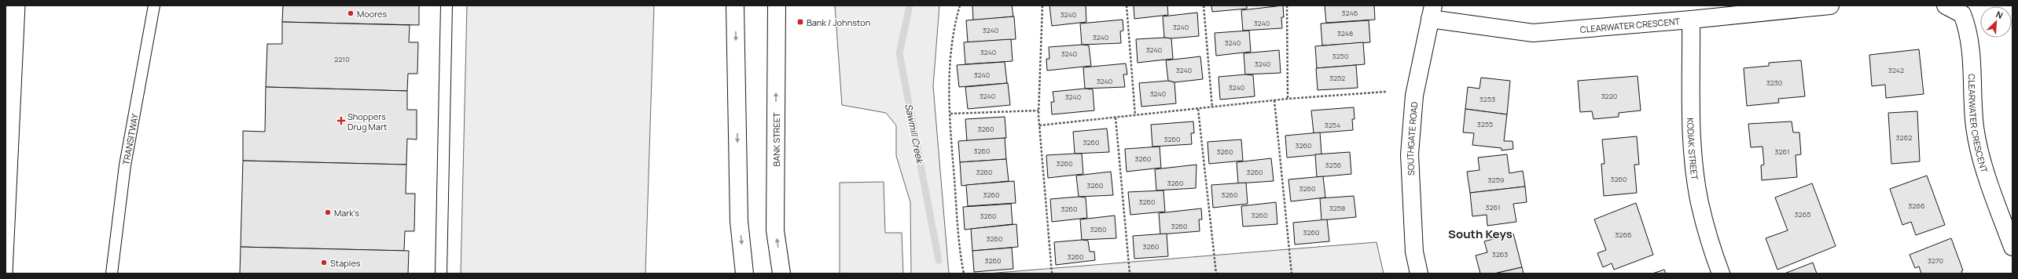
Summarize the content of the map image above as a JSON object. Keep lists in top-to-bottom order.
{
  "streets": {
    "street": [
      "CLEARWATER CRESCENT",
      "SOUTHGATE ROAD",
      "BANK STREET",
      "KODIAK STREET"
    ],
    "lane": ["TRANSITWAY"]
  },
  "crossings": [
    ["CLEARWATER CRESCENT", "SOUTHGATE ROAD"],
    ["CLEARWATER CRESCENT", "KODIAK STREET"]
  ],
  "districts": ["South Keys"],
  "water": ["Sawmill Creek"],
  "places": {
    "other": ["Moores", "Mark's", "Staples"],
    "transit": ["Bank / Johnston"],
    "health": ["Shoppers Drug Mart"]
  },
  "house_numbers": [
    "3246",
    "3240",
    "3240",
    "3240",
    "3240",
    "3248",
    "3240",
    "3240",
    "3240",
    "3240",
    "3240",
    "3250",
    "2210",
    "3240",
    "3240",
    "3242",
    "3240",
    "3252",
    "3240",
    "3230",
    "3240",
    "3240",
    "3240",
    "3220",
    "3240",
    "3253",
    "3255",
    "3254",
    "3260",
    "3262",
    "3260",
    "3260",
    "3260",
    "3260",
    "3260",
    "3261",
    "3260",
    "3260",
    "3256",
    "3260",
    "3260",
    "3260",
    "3259",
    "3260",
    "3260",
    "3260",
    "3260",
    "3260",
    "3260",
    "3266",
    "3261",
    "3258",
    "3260",
    "3265",
    "3260",
    "3260",
    "3260",
    "3260",
    "3260",
    "3266",
    "3260",
    "3260",
    "3263",
    "3260",
    "3260",
    "3270"
  ],
  "north": "top right"
}
